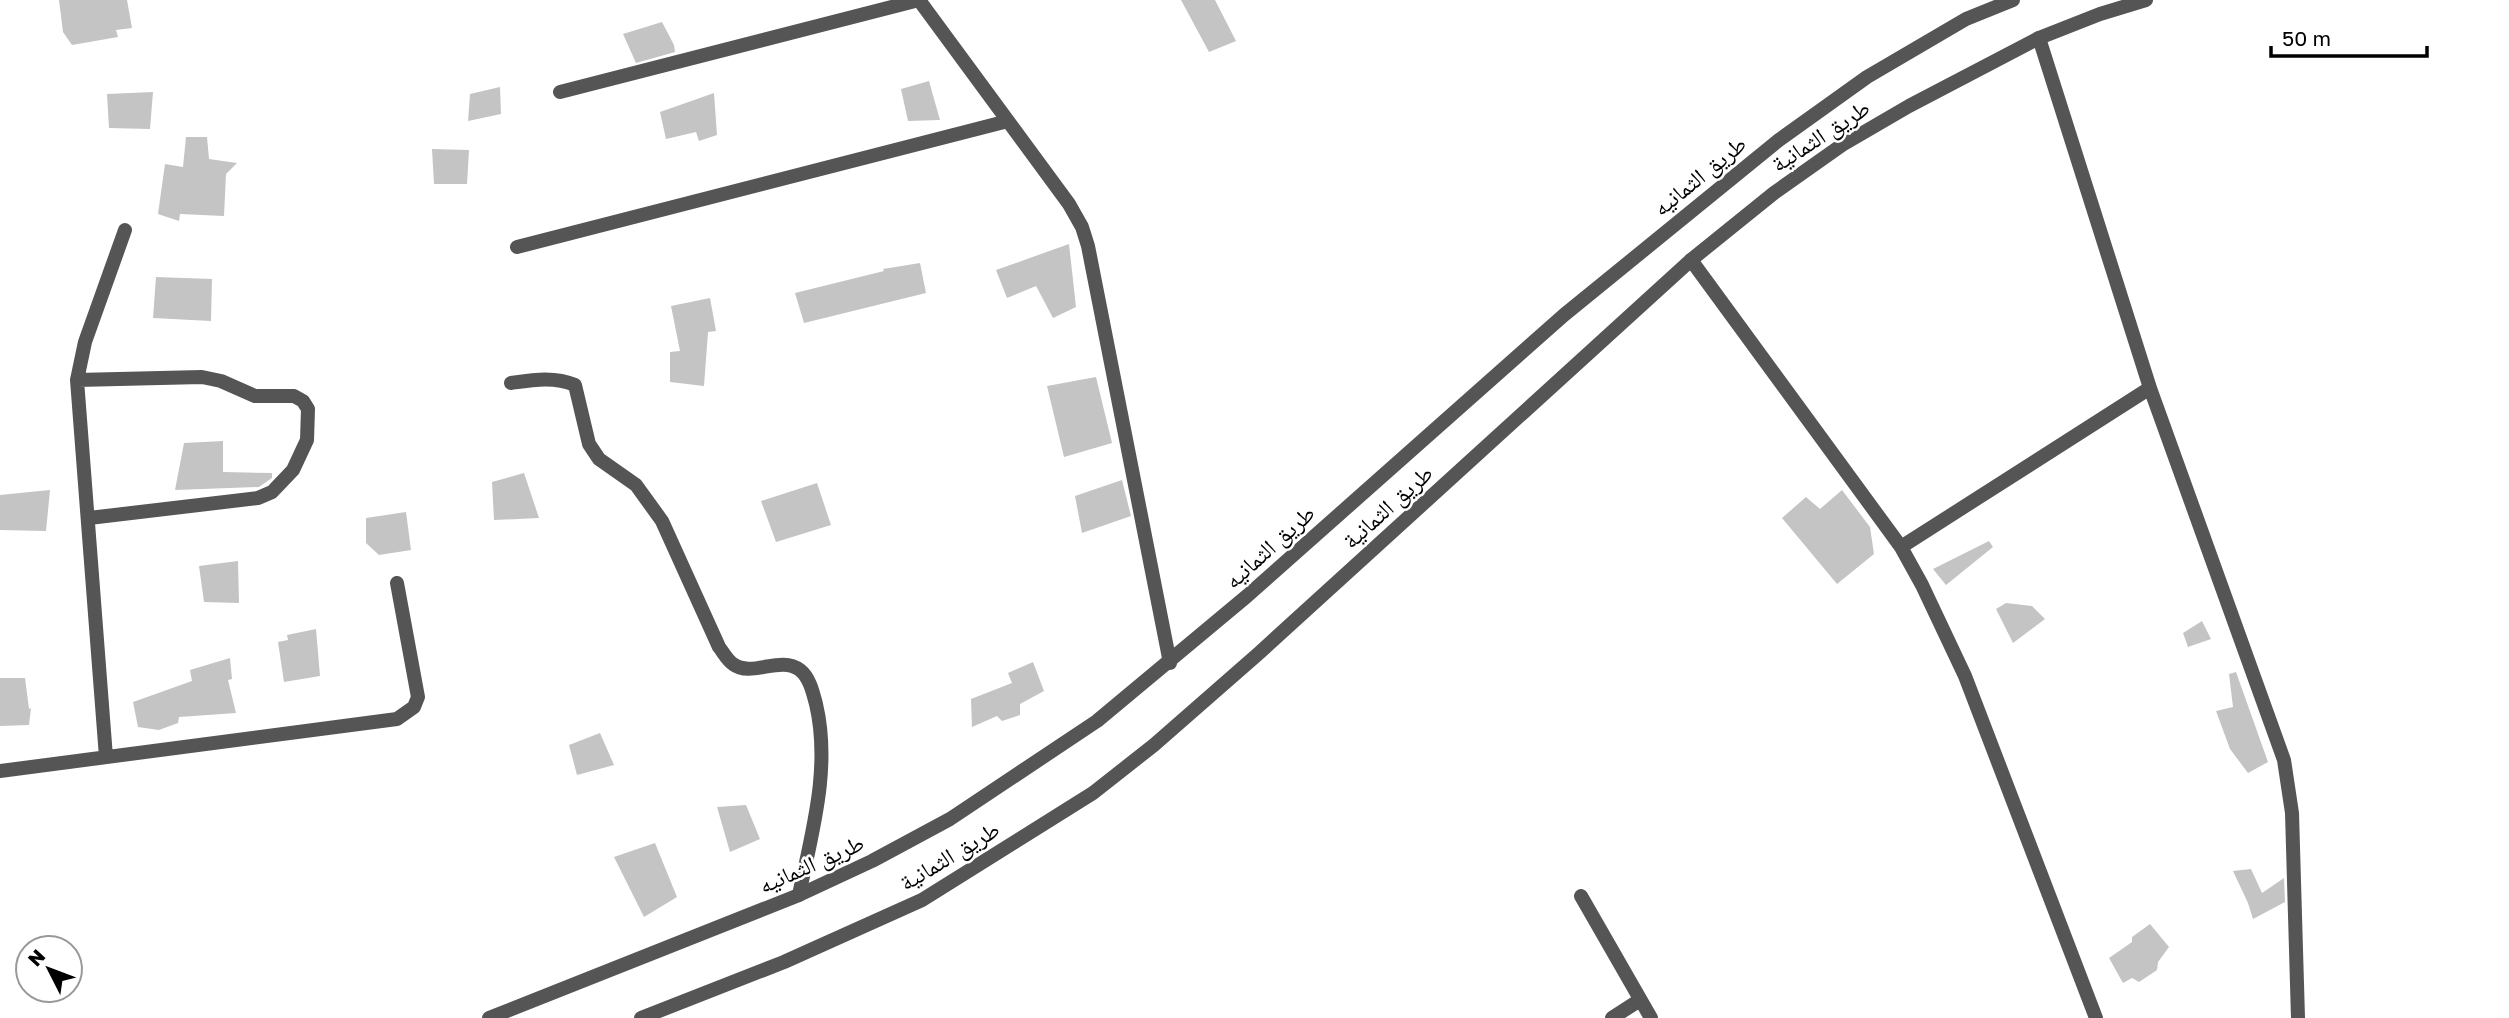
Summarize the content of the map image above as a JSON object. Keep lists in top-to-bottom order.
{
  "streets": {
    "street": ["طريق الثمانية", "طريق الثمانيه"]
  },
  "scale_bar": "50 m",
  "north": "top left"
}
